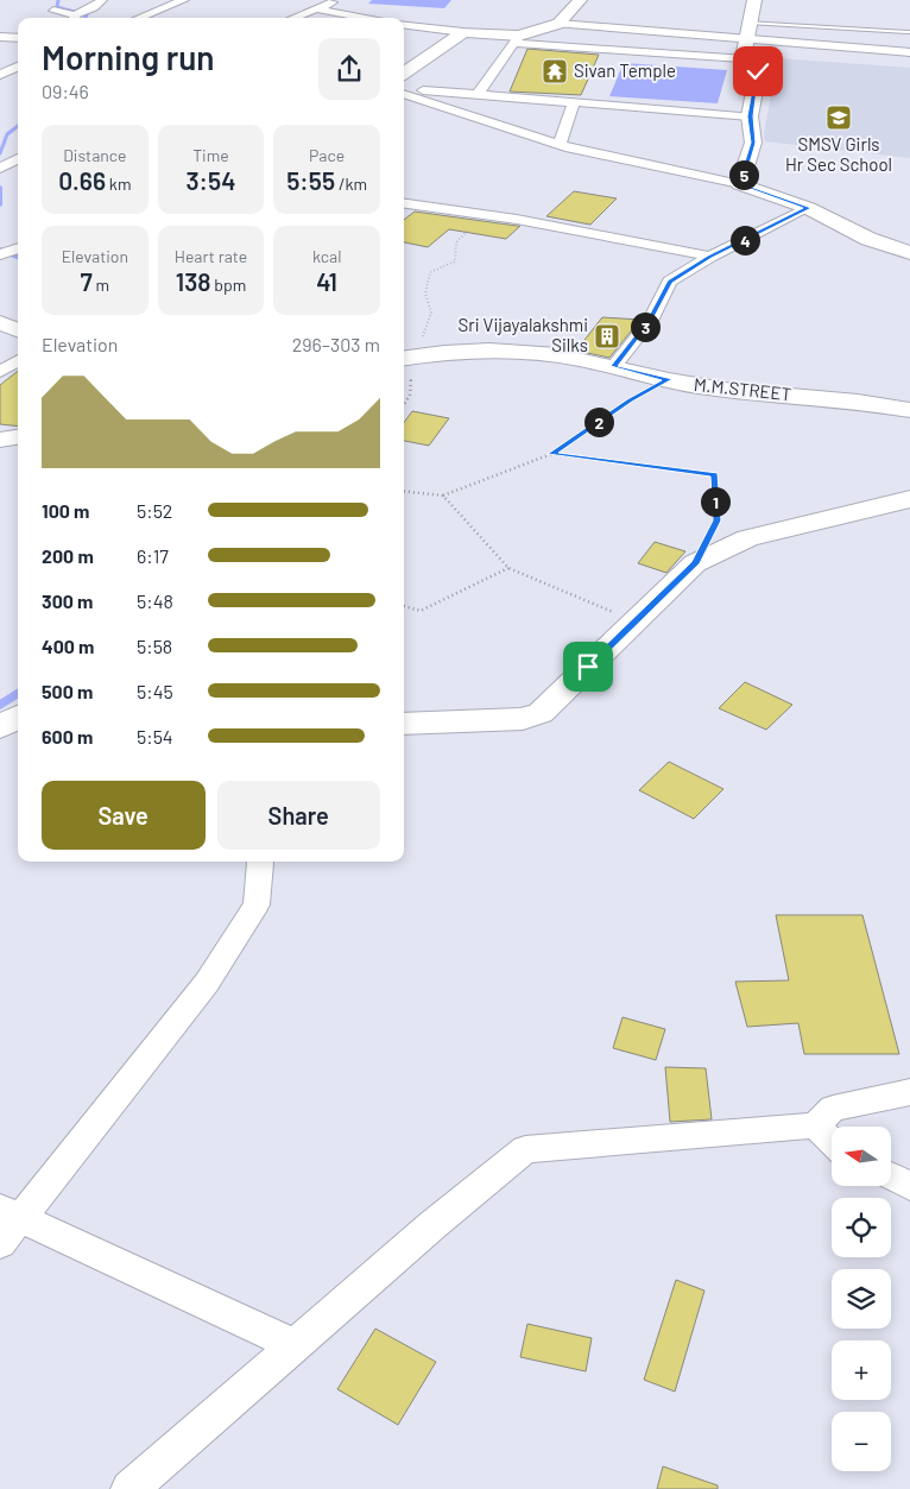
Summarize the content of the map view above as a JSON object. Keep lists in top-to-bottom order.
{
  "streets": {
    "main road": ["M.M.STREET"]
  },
  "places": {
    "temple": ["Sivan Temple"],
    "school or university": ["SMSV Girls Hr Sec School"],
    "building": ["Sri Vijayalakshmi Silks"]
  },
  "north": "left",
  "page": {
    "heading": ["Morning run", "09:46"],
    "stats": [
      ["Distance", "0.66 km"],
      ["Time", "3:54"],
      ["Pace", "5:55 /km"],
      ["Elevation", "7 m"],
      ["Heart rate", "138 bpm"],
      ["kcal", "41"]
    ],
    "pins": [
      "5",
      "4",
      "3",
      "2",
      "1"
    ],
    "chart": ["Elevation", "296–303 m"],
    "list": [
      {
        "name": "100 m",
        "note": "5:52"
      },
      {
        "name": "200 m",
        "note": "6:17"
      },
      {
        "name": "300 m",
        "note": "5:48"
      },
      {
        "name": "400 m",
        "note": "5:58"
      },
      {
        "name": "500 m",
        "note": "5:45"
      },
      {
        "name": "600 m",
        "note": "5:54"
      }
    ],
    "buttons": ["Save", "Share"],
    "map_buttons": ["+", "−"]
  }
}
